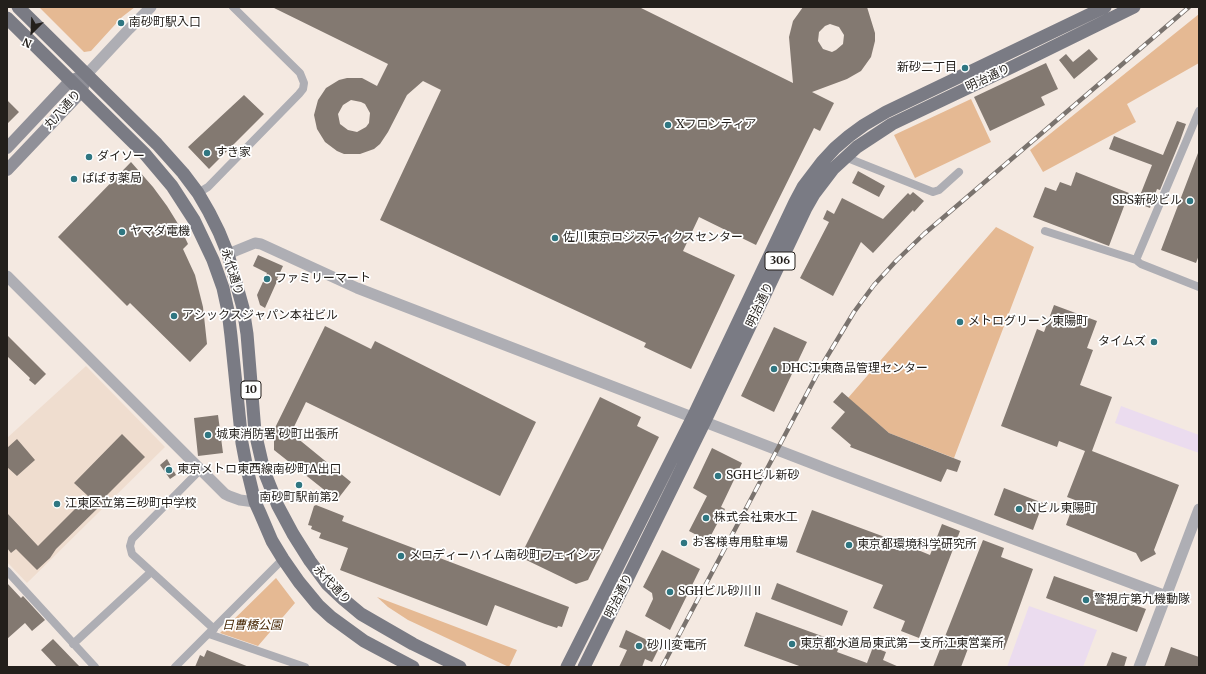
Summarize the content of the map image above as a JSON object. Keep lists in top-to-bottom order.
{
  "streets": {
    "main road": [
      "明治通り",
      "丸八通り",
      "306",
      "永代通り",
      "10"
    ]
  },
  "crossings": [
    ["丸八通り", "永代通り"]
  ],
  "parks": ["日曹橋公園"],
  "places": [
    "南砂町駅入口",
    "新砂二丁目",
    "Xフロンティア",
    "すき家",
    "ダイソー",
    "ぱぱす薬局",
    "SBS新砂ビル",
    "ヤマダ電機",
    "佐川東京ロジスティクスセンター",
    "ファミリーマート",
    "アシックスジャパン本社ビル",
    "メトログリーン東陽町",
    "タイムズ",
    "DHC江東商品管理センター",
    "城東消防署 砂町出張所",
    "東京メトロ東西線南砂町A出口",
    "SGHビル新砂",
    "南砂町駅前第2",
    "江東区立第三砂町中学校",
    "Nビル東陽町",
    "株式会社東水工",
    "お客様専用駐車場",
    "東京都環境科学研究所",
    "メロディーハイム南砂町フェイシア",
    "SGHビル砂川Ⅱ",
    "警視庁第九機動隊",
    "東京都水道局東武第一支所江東営業所",
    "砂川変電所"
  ],
  "north": "bottom left"
}
